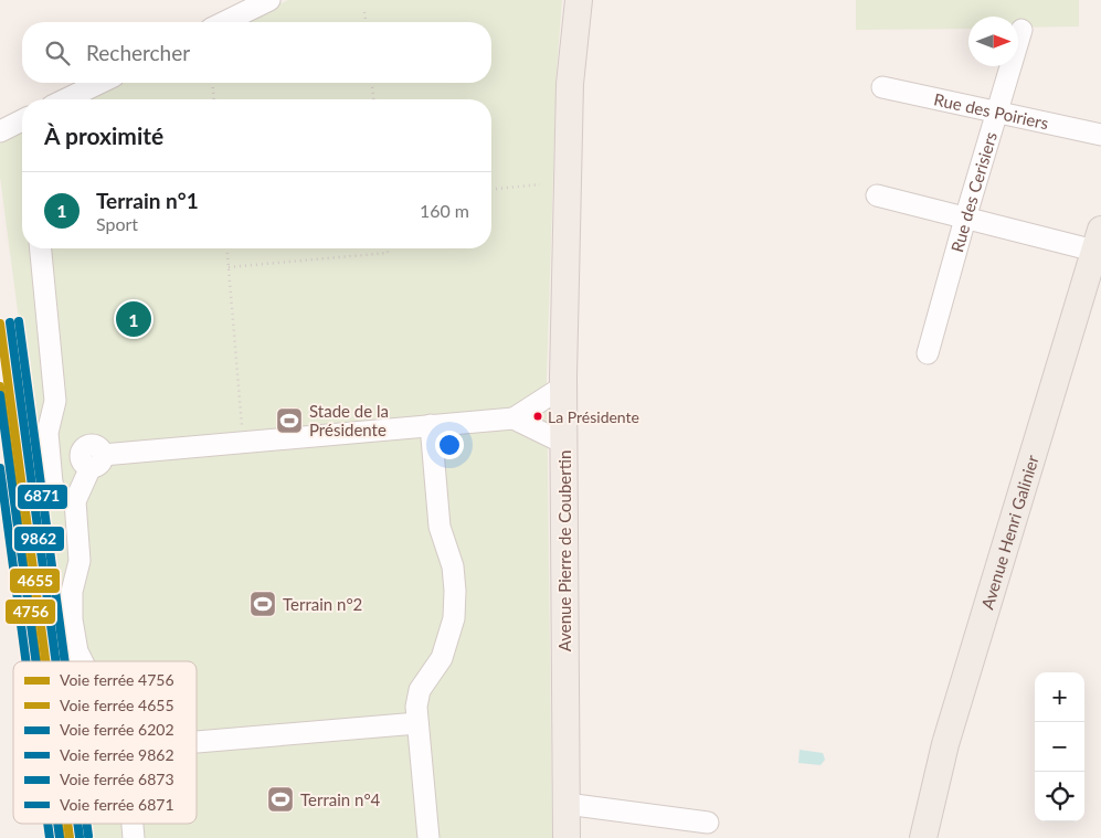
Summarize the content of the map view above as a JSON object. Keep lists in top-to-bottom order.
{
  "streets": {
    "main road": ["Avenue Henri Galinier", "Avenue Pierre de Coubertin"],
    "street": ["Rue des Poiriers", "Rue des Cerisiers"]
  },
  "crossings": [
    ["Rue des Poiriers", "Rue des Cerisiers"]
  ],
  "places": {
    "other": ["La Présidente"],
    "sports": ["Stade de la Présidente", "Terrain n°2", "Terrain n°4"]
  },
  "lines": [
    "rail line 6871",
    "rail line 9862",
    "rail line 4655",
    "rail line 4756",
    "rail line 6202",
    "rail line 6873"
  ],
  "legend": [
    "Voie ferrée 4756",
    "Voie ferrée 4655",
    "Voie ferrée 6202",
    "Voie ferrée 9862",
    "Voie ferrée 6873",
    "Voie ferrée 6871"
  ],
  "north": "right",
  "page": {
    "search": "Rechercher",
    "heading": "À proximité",
    "list": [
      {
        "mark": "1",
        "name": "Terrain n°1",
        "note": "Sport",
        "value": "160 m"
      }
    ],
    "pins": "1",
    "map_buttons": ["+", "−"]
  }
}
